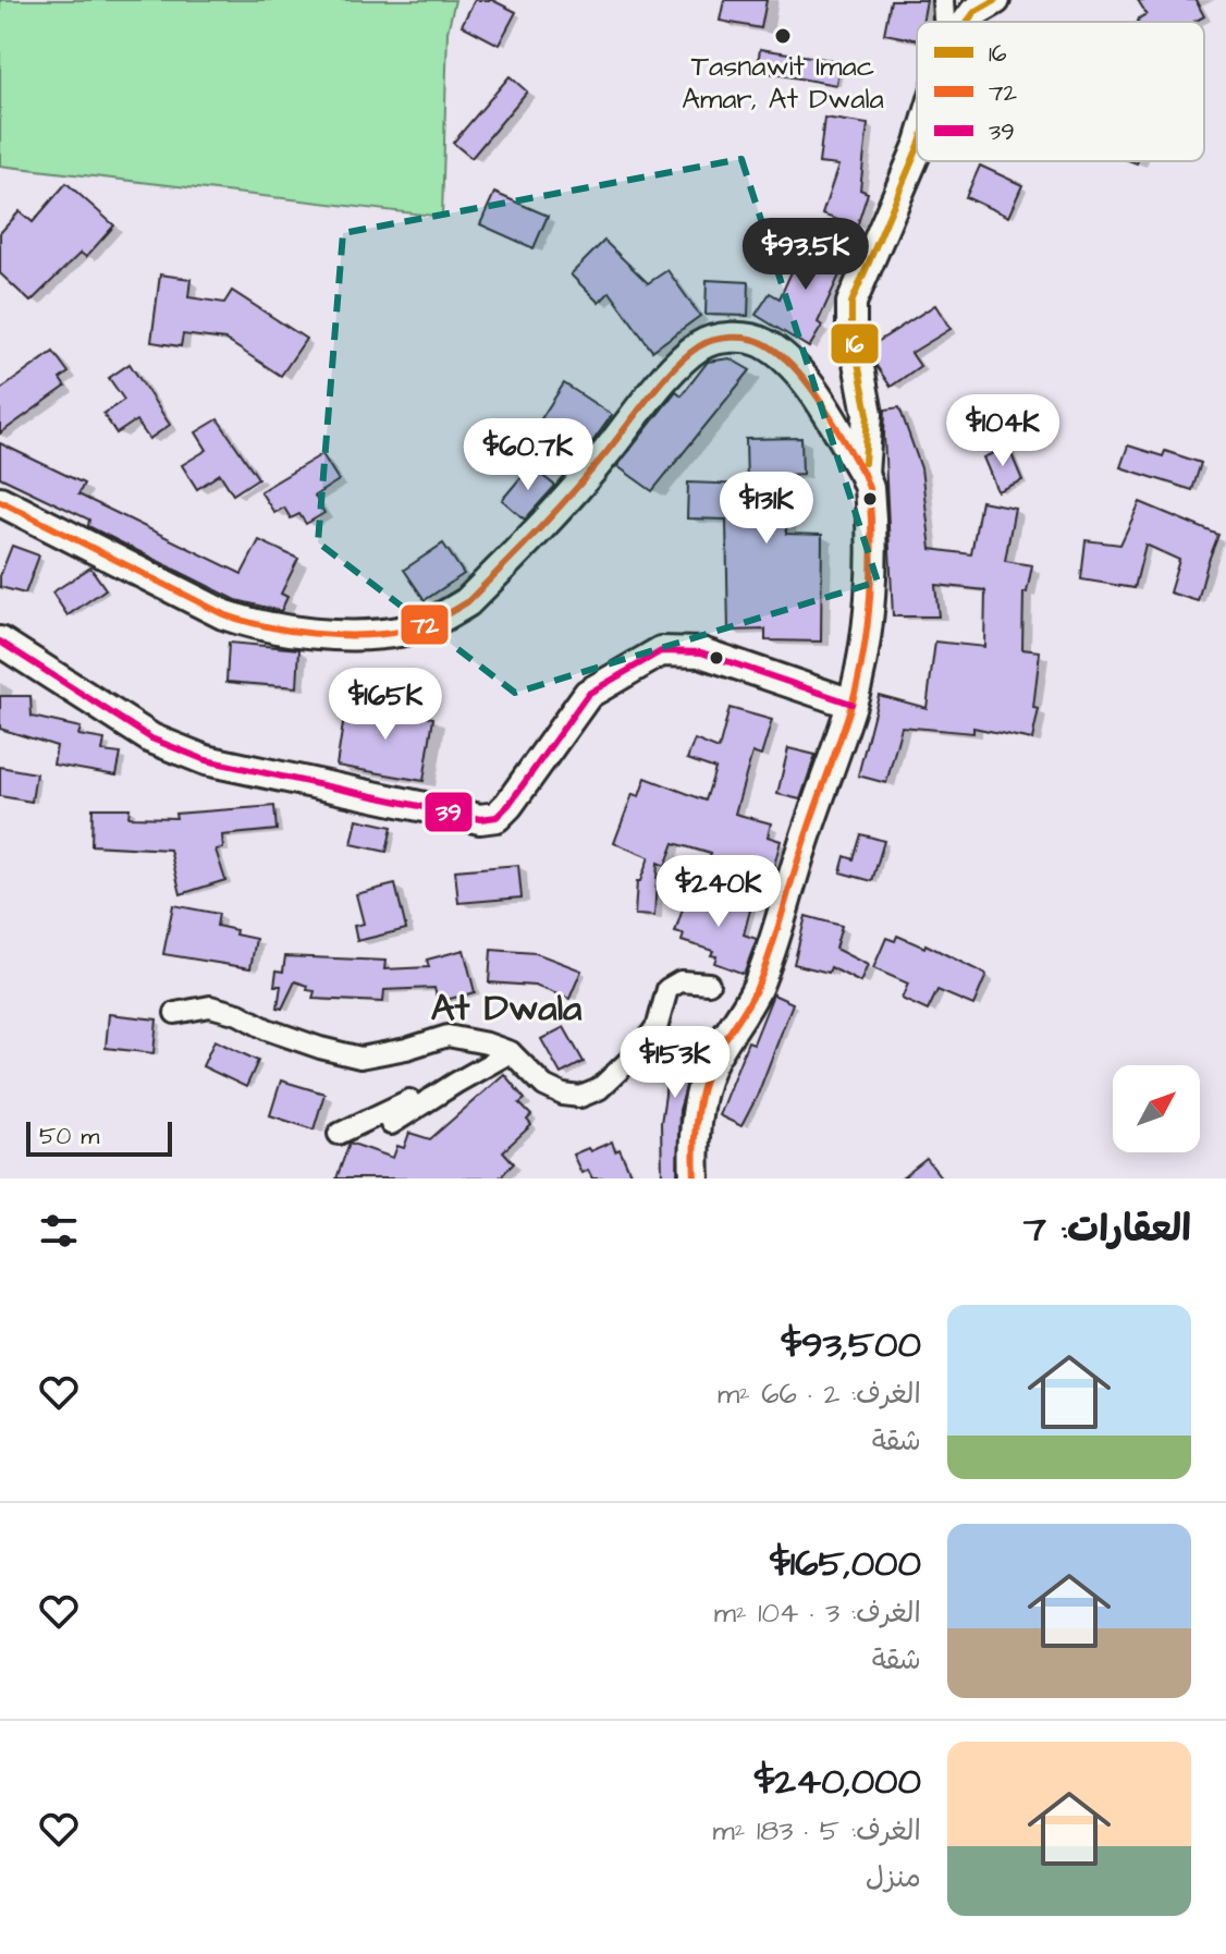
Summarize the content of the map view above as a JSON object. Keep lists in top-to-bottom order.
{
  "districts": ["At Dwala"],
  "places": ["Tasnawit Imac Amar, At Dwala"],
  "lines": ["transit line 16", "transit line 72", "transit line 39"],
  "legend": ["16", "72", "39"],
  "scale_bar": "50 m",
  "north": "top right",
  "page": {
    "price": [
      "$93.5K",
      "$104K",
      "$60.7K",
      "$131K",
      "$165K",
      "$240K",
      "$153K"
    ],
    "scale": "50 m",
    "heading": "العقارات: 7",
    "list": [
      {
        "name": "$93,500",
        "note": "الغرف: 2 · 66 m² · شقة"
      },
      {
        "name": "$165,000",
        "note": "الغرف: 3 · 104 m² · شقة"
      },
      {
        "name": "$240,000",
        "note": "الغرف: 5 · 183 m² · منزل"
      }
    ]
  }
}
